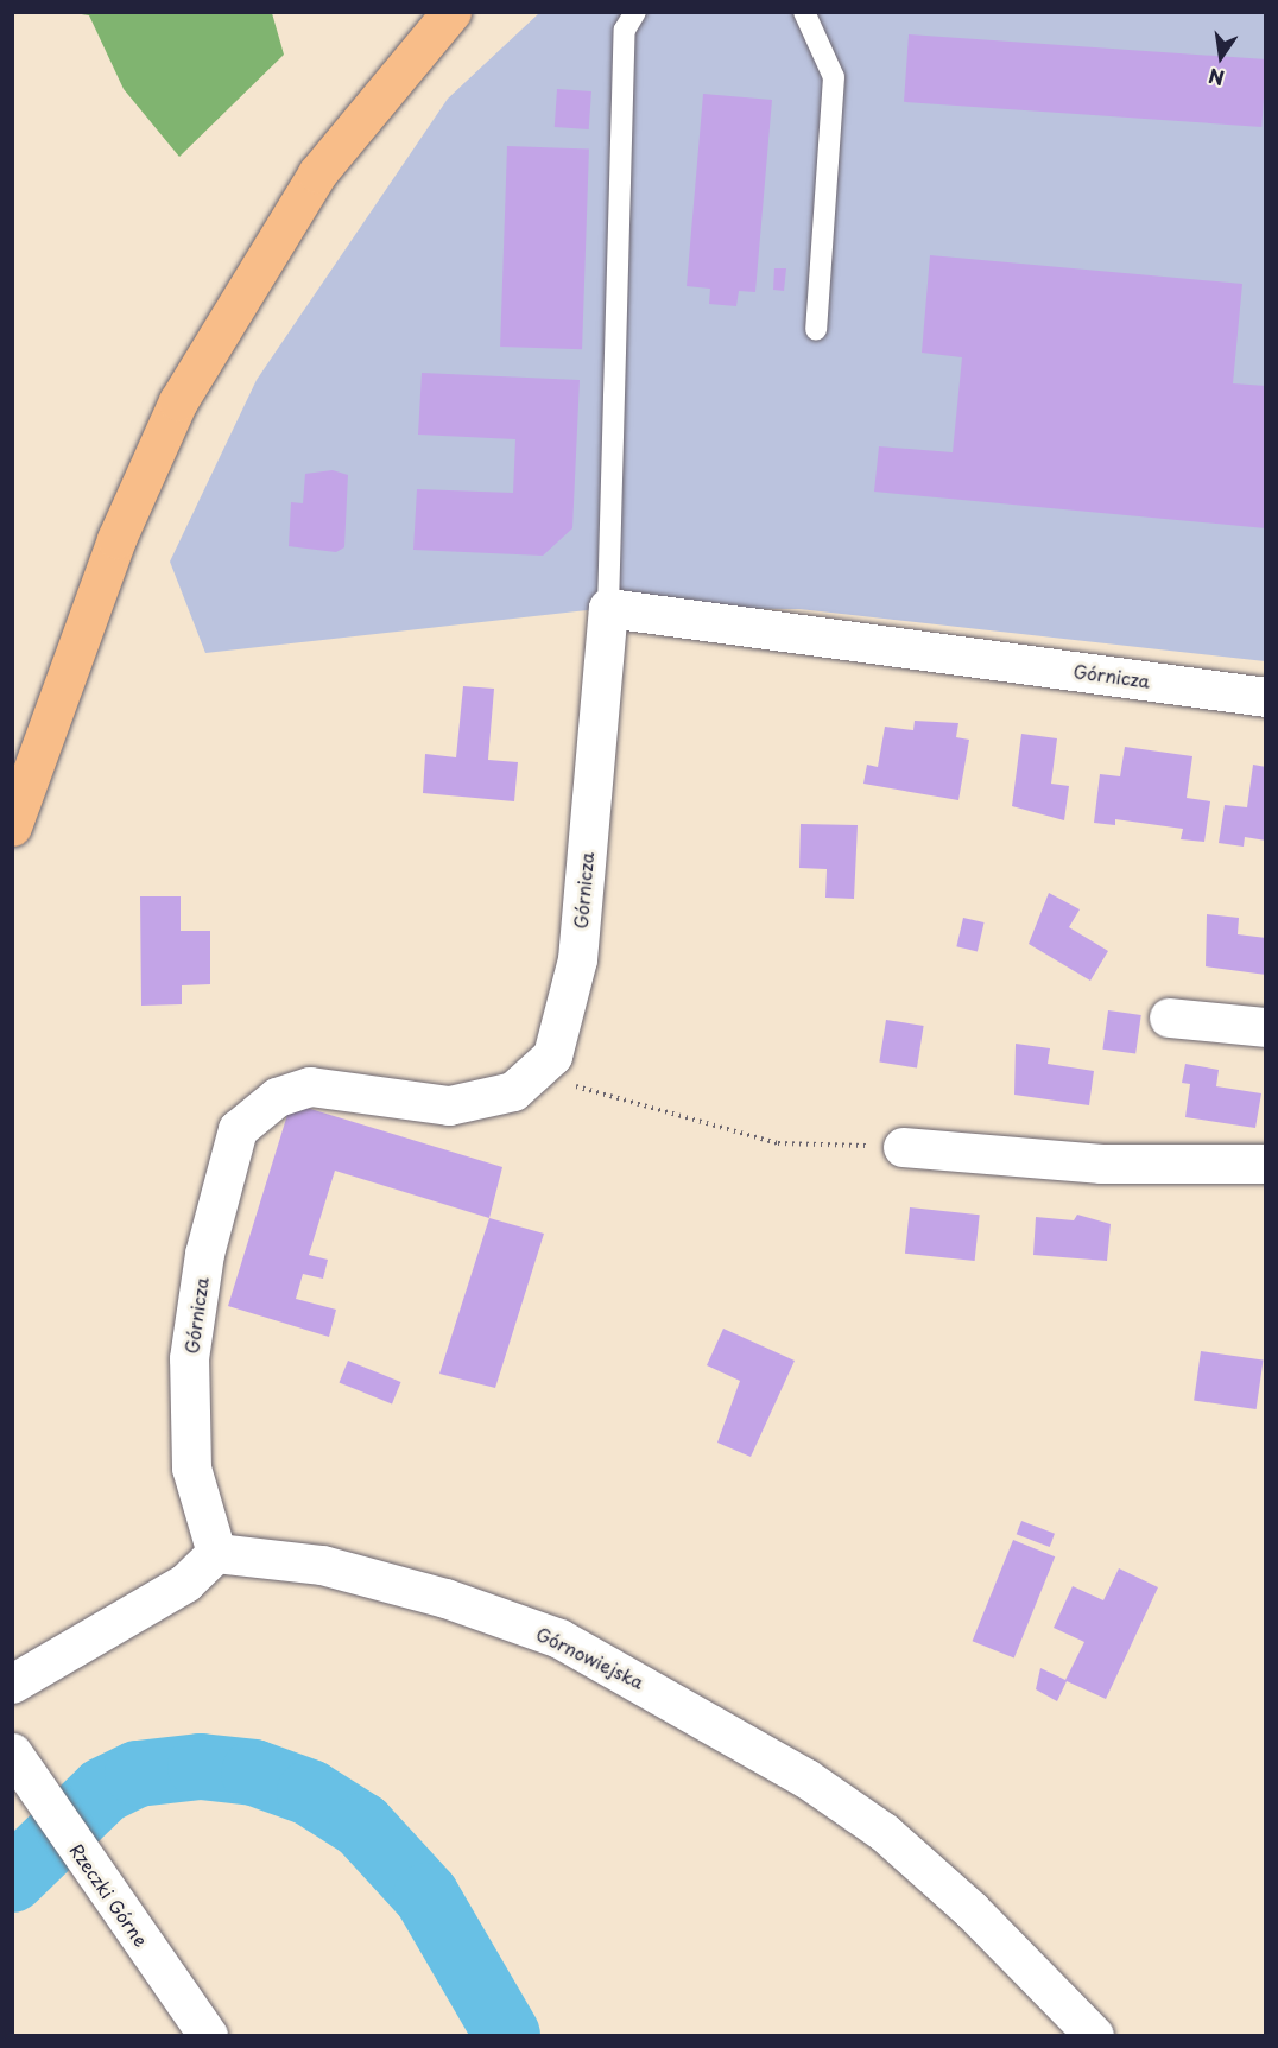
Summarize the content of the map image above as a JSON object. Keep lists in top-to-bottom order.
{
  "streets": {
    "street": ["Górnicza", "Górnowiejska", "Rzeczki Górne"]
  },
  "crossings": [
    ["Górnicza", "Górnowiejska"]
  ],
  "north": "bottom"
}
